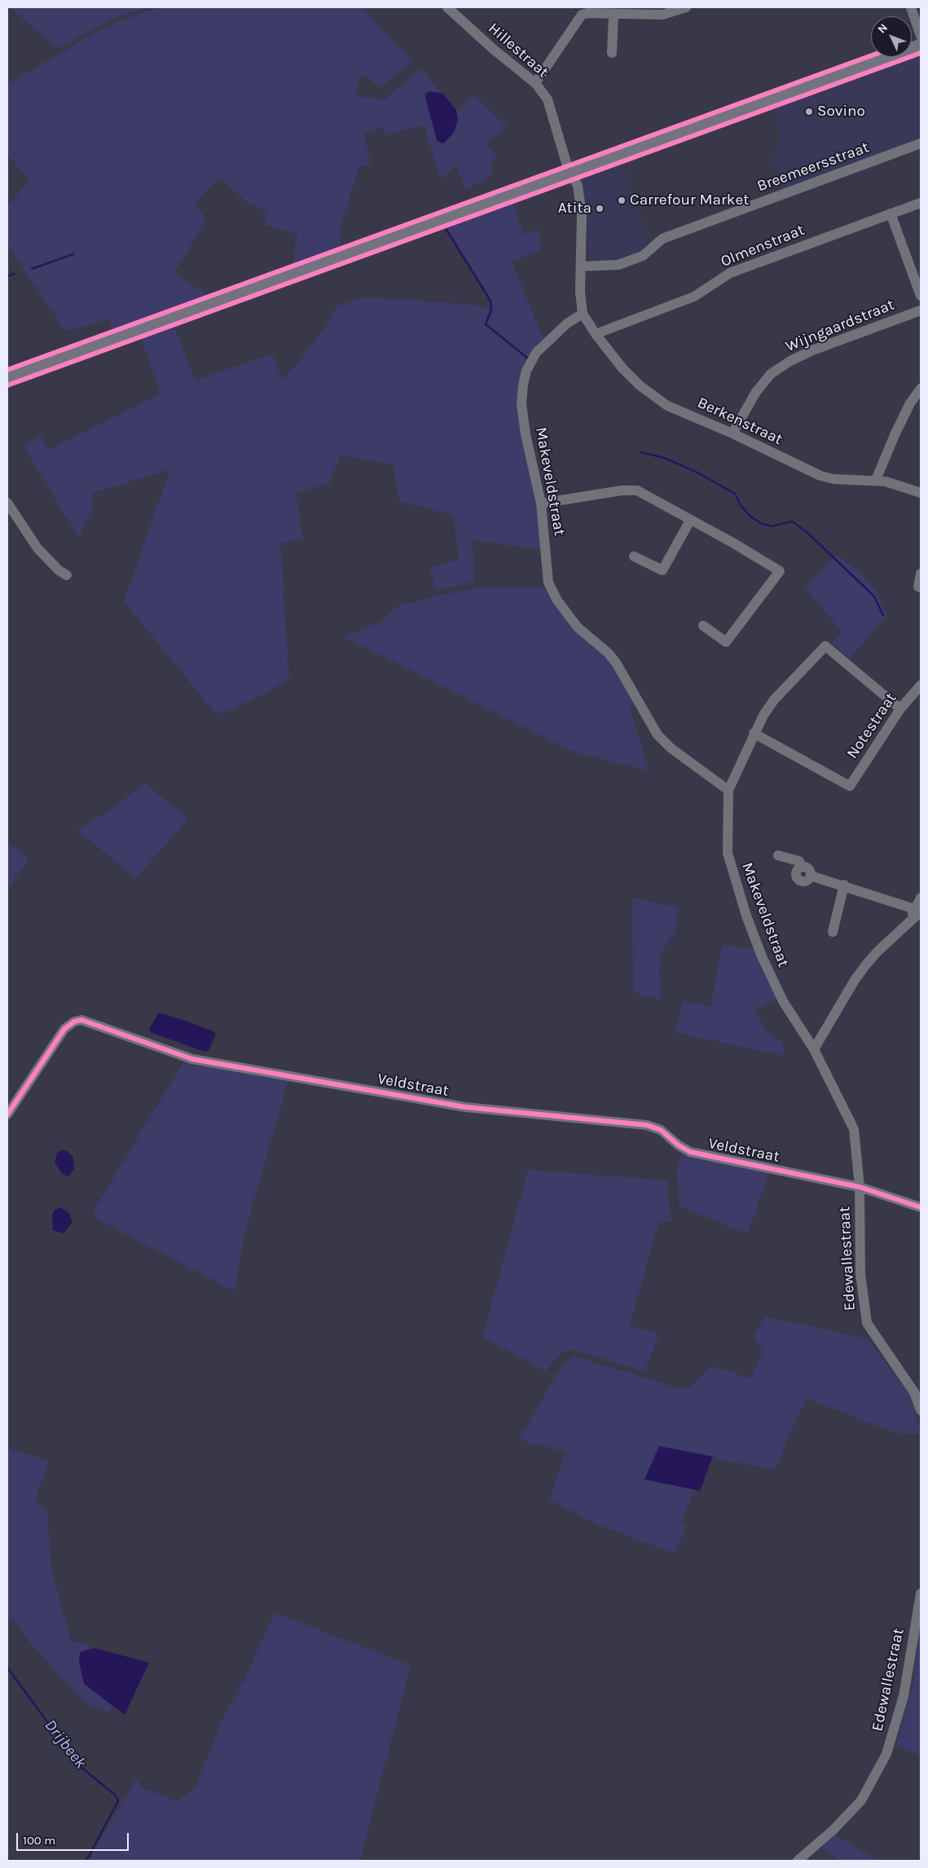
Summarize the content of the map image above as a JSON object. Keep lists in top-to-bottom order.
{
  "streets": {
    "street": [
      "Hillestraat",
      "Breemeersstraat",
      "Olmenstraat",
      "Wijngaardstraat",
      "Berkenstraat",
      "Makeveldstraat",
      "Notestraat",
      "Veldstraat",
      "Edewallestraat"
    ]
  },
  "crossings": [
    ["Olmenstraat", "Berkenstraat"],
    ["Wijngaardstraat", "Berkenstraat"],
    ["Berkenstraat", "Makeveldstraat"],
    ["Makeveldstraat", "Veldstraat"],
    ["Makeveldstraat", "Edewallestraat"],
    ["Veldstraat", "Edewallestraat"]
  ],
  "water": ["Drijbeek"],
  "places": ["Sovino", "Carrefour Market", "Atita"],
  "scale_bar": "100 m",
  "north": "top left"
}
